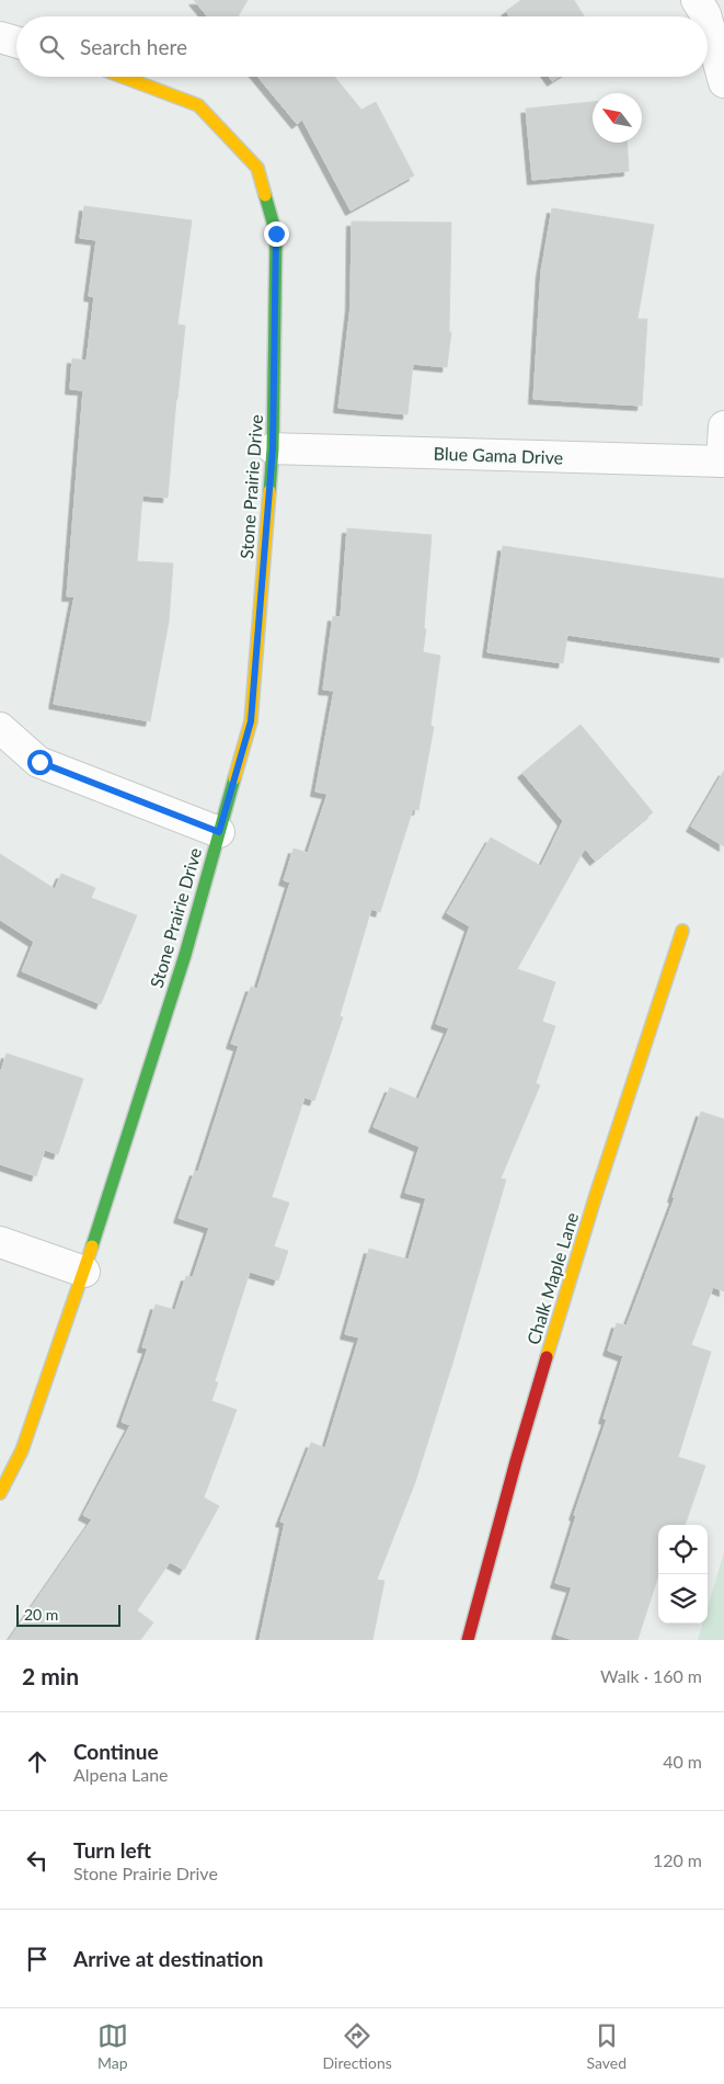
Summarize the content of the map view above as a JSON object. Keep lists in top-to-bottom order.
{
  "streets": {
    "street": ["Blue Gama Drive", "Stone Prairie Drive", "Chalk Maple Lane"]
  },
  "crossings": [
    ["Blue Gama Drive", "Stone Prairie Drive"]
  ],
  "scale_bar": "20 m",
  "north": "top left",
  "page": {
    "search": "Search here",
    "scale": "20 m",
    "heading": ["2 min", "Walk · 160 m"],
    "list": [
      ["Continue", "Alpena Lane", "40 m"],
      ["Turn left", "Stone Prairie Drive", "120 m"],
      "Arrive at destination"
    ],
    "nav": ["Map", "Directions", "Saved"]
  }
}
